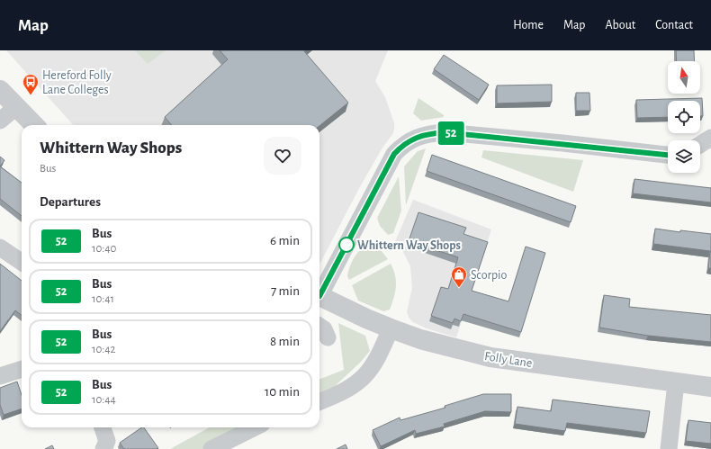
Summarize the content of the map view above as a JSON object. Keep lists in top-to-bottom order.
{
  "streets": {
    "street": ["Folly Lane"]
  },
  "places": {
    "bus stop": ["Hereford Folly Lane Colleges"],
    "other": ["Whittern Way Shops"],
    "shop": ["Scorpio"]
  },
  "lines": ["bus line 52"],
  "north": "top",
  "page": {
    "header": "Map",
    "nav": [
      "Home",
      "Map",
      "About",
      "Contact"
    ],
    "on_map": "52",
    "heading": [
      ["Whittern Way Shops", "Bus"],
      "Departures"
    ],
    "list": [
      {
        "mark": "52",
        "name": "Bus",
        "note": "10:40",
        "value": "6 min"
      },
      {
        "mark": "52",
        "name": "Bus",
        "note": "10:41",
        "value": "7 min"
      },
      {
        "mark": "52",
        "name": "Bus",
        "note": "10:42",
        "value": "8 min"
      },
      {
        "mark": "52",
        "name": "Bus",
        "note": "10:44",
        "value": "10 min"
      }
    ]
  }
}
